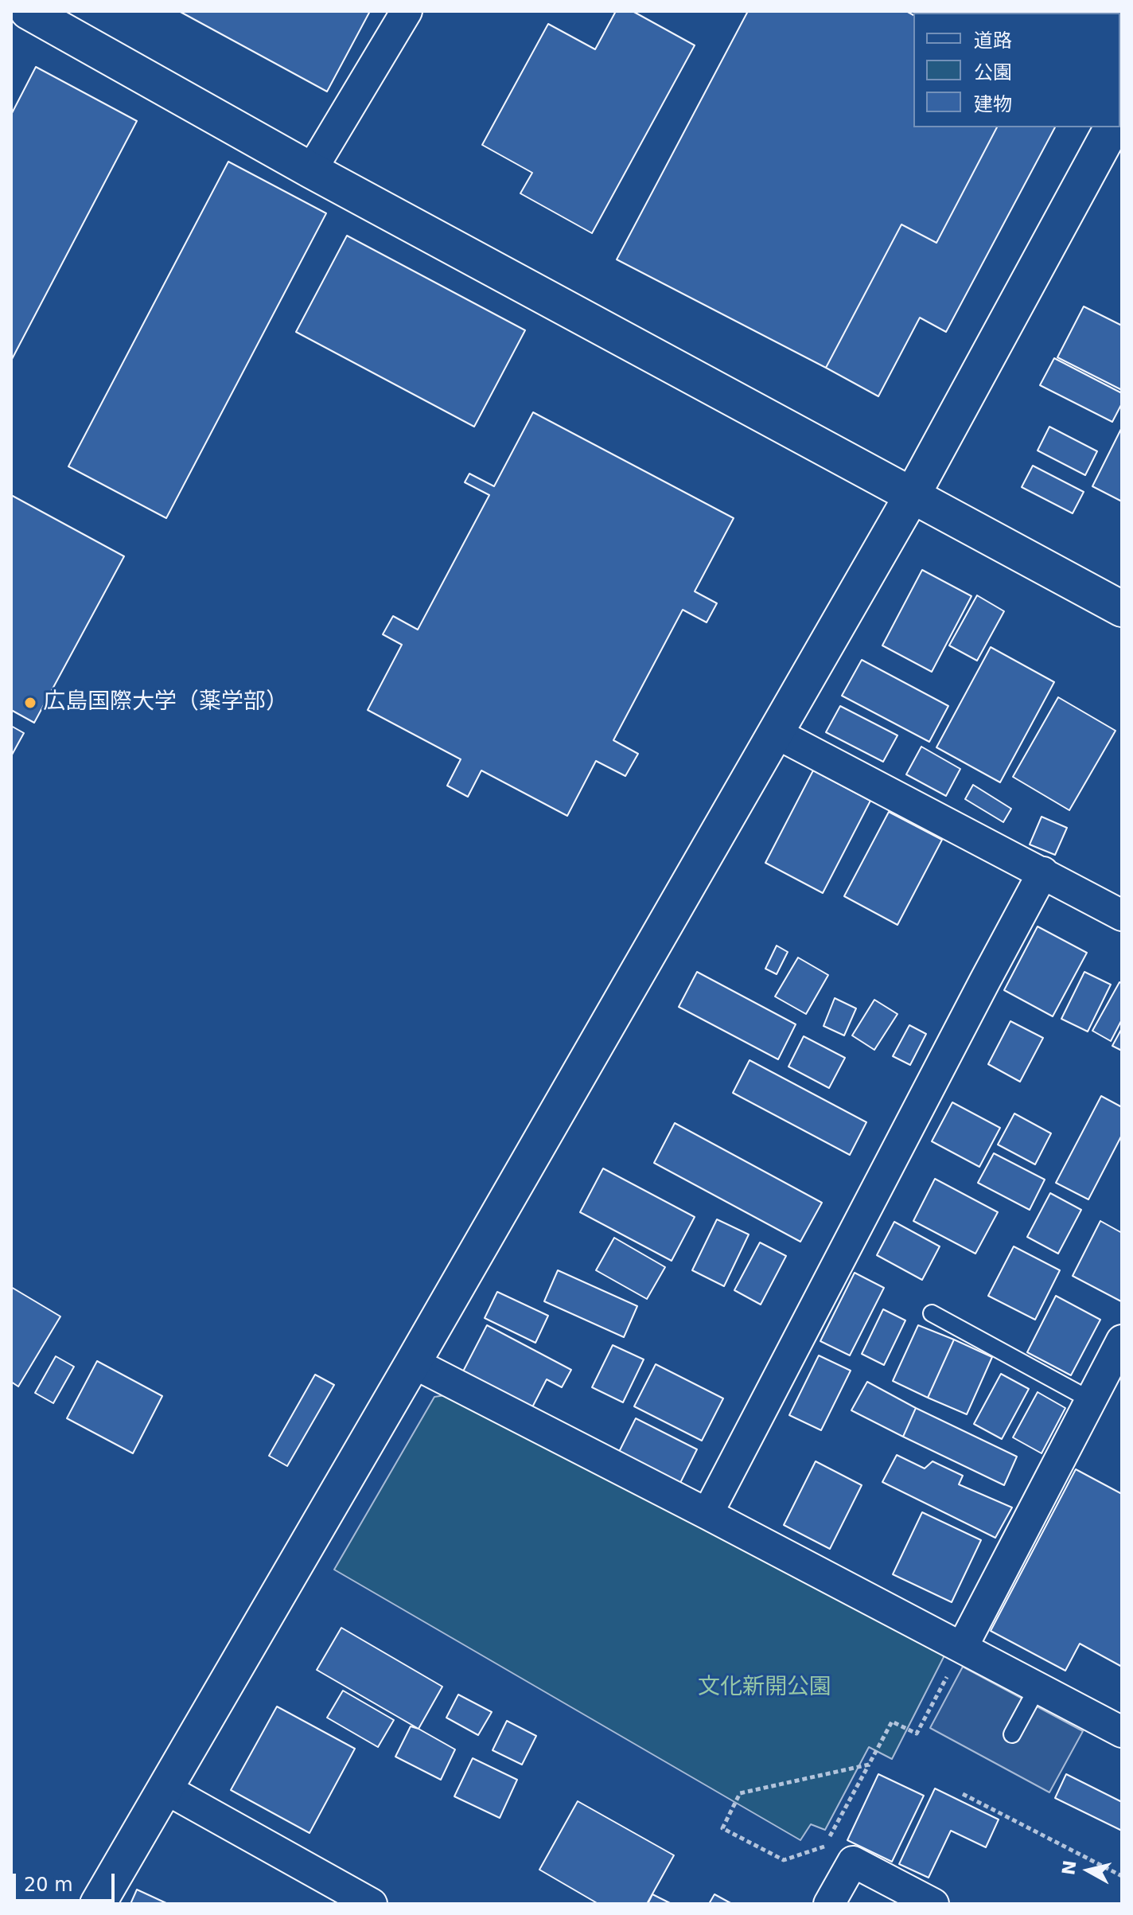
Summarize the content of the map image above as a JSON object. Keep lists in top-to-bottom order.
{
  "parks": ["文化新開公園"],
  "places": ["広島国際大学（薬学部）"],
  "legend": ["道路", "公園", "建物"],
  "scale_bar": "20 m",
  "north": "left"
}
